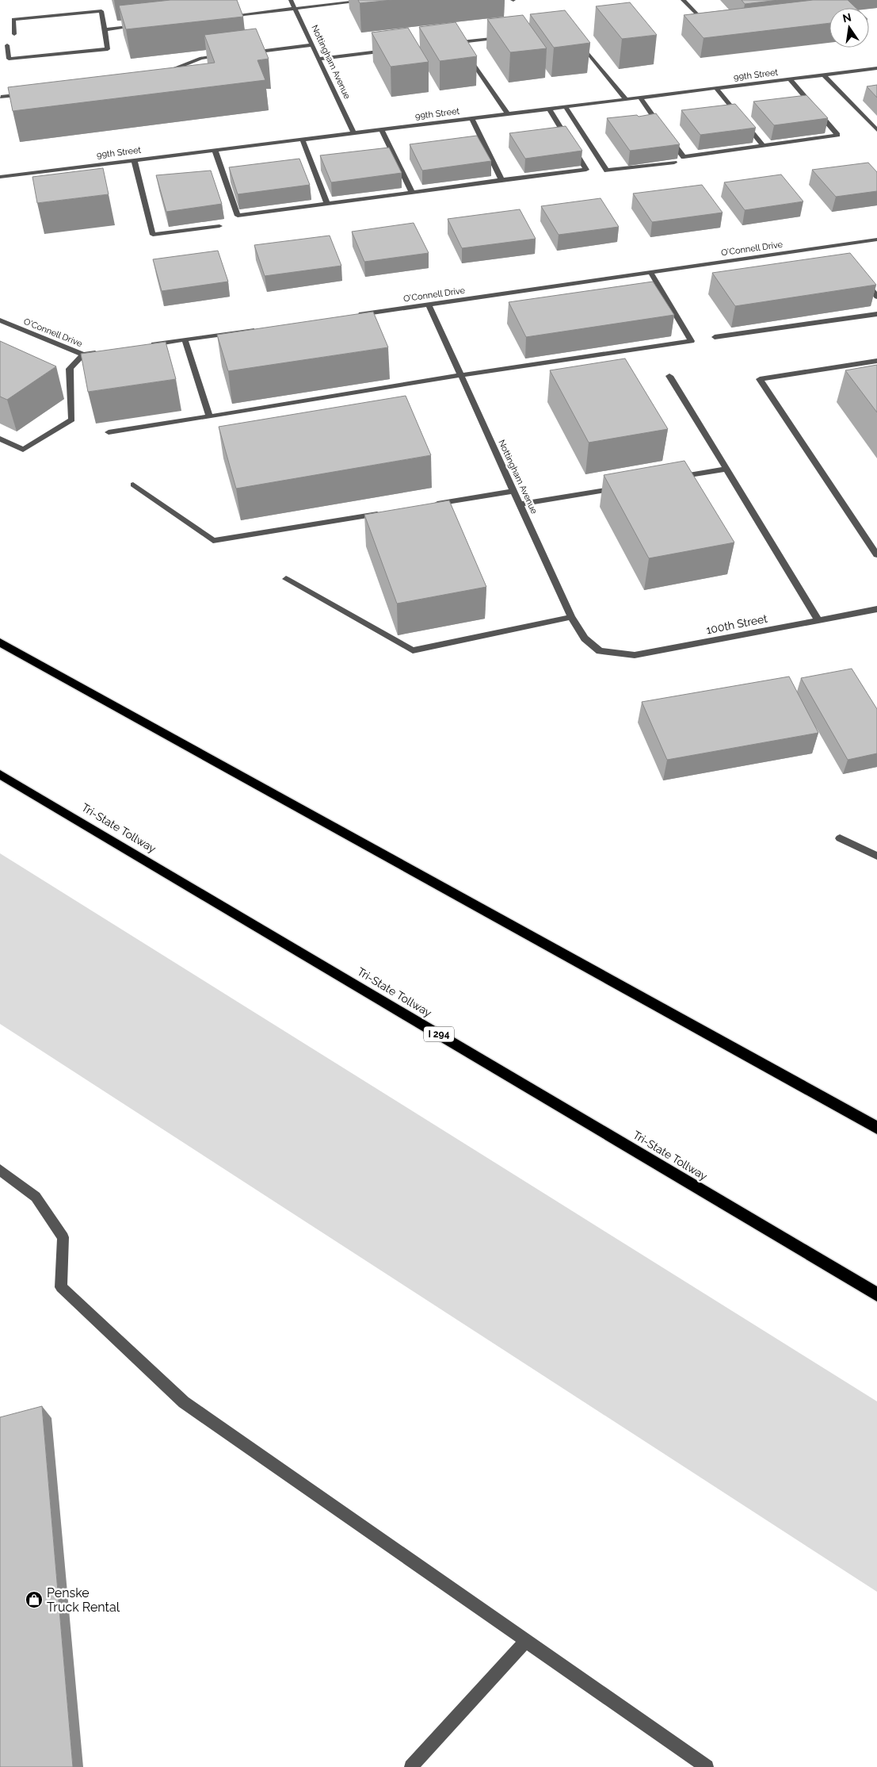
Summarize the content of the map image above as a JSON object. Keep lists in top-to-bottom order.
{
  "streets": {
    "highway": ["Tri-State Tollway", "I 294"],
    "street": [
      "Nottingham Avenue",
      "99th Street",
      "O'Connell Drive",
      "100th Street"
    ]
  },
  "crossings": [
    ["Nottingham Avenue", "99th Street"],
    ["Nottingham Avenue", "O'Connell Drive"],
    ["Nottingham Avenue", "100th Street"]
  ],
  "places": {
    "shop": ["Penske Truck Rental"]
  },
  "north": "top"
}
